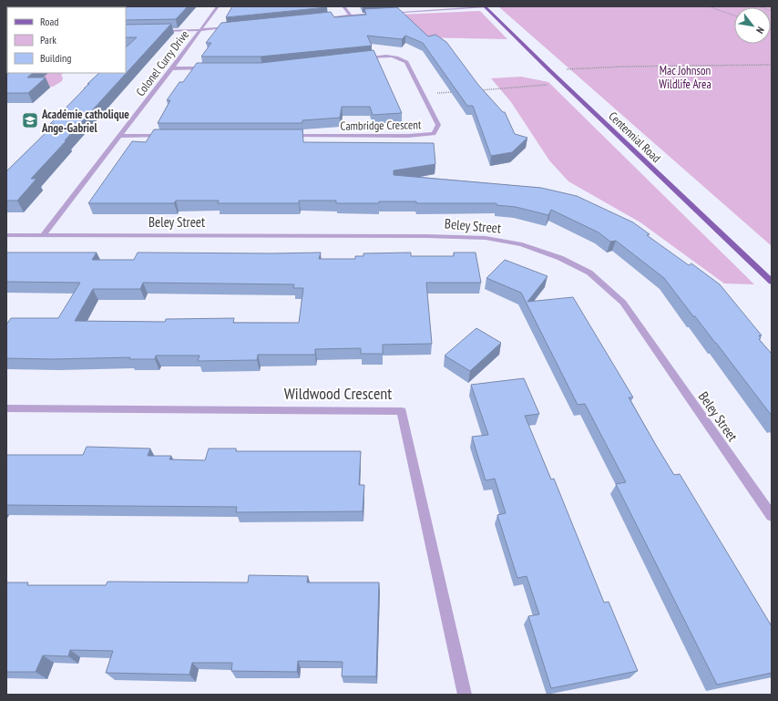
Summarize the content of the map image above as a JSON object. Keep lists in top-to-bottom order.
{
  "streets": {
    "main road": ["Centennial Road"],
    "street": [
      "Colonel Curry Drive",
      "Cambridge Crescent",
      "Beley Street",
      "Wildwood Crescent"
    ]
  },
  "crossings": [
    ["Colonel Curry Drive", "Beley Street"]
  ],
  "parks": ["Mac Johnson Wildlife Area"],
  "places": {
    "school or university": ["Académie catholique Ange-Gabriel"]
  },
  "legend": ["Road", "Park", "Building"],
  "north": "bottom right"
}
